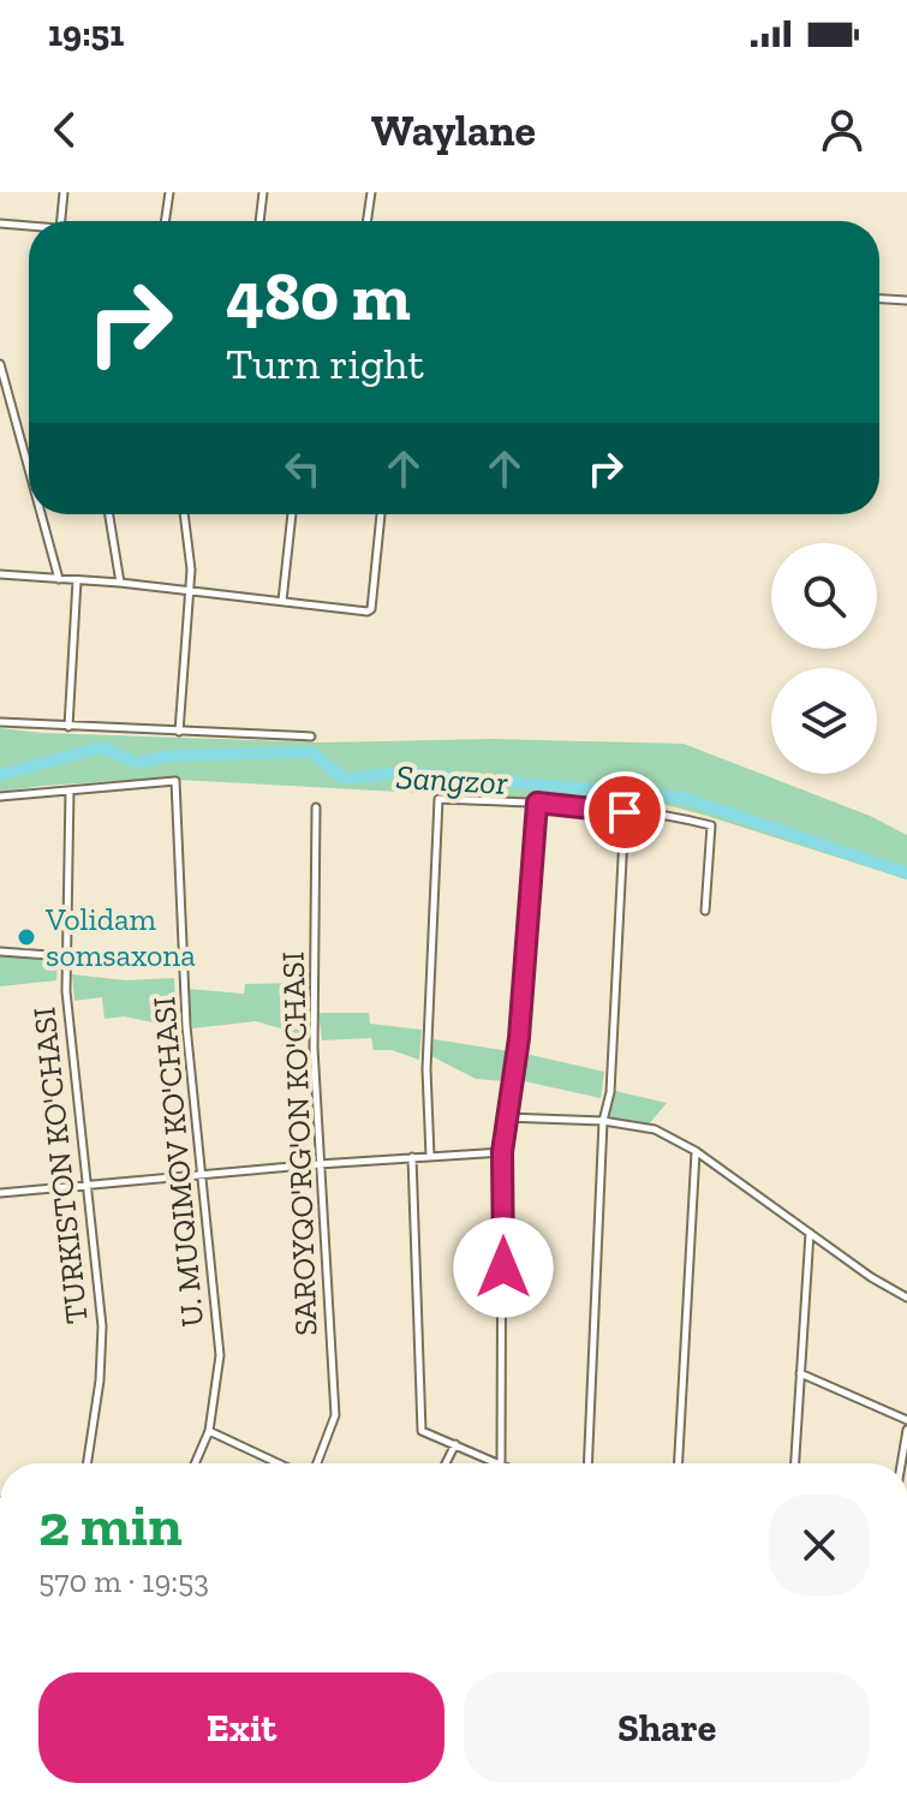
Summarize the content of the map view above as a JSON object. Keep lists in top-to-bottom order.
{
  "streets": {
    "street": ["SAROYQO'RG'ON KO'CHASI", "U. MUQIMOV KO'CHASI", "TURKISTON KO'CHASI"]
  },
  "crossings": [
    ["U. MUQIMOV KO'CHASI", "TURKISTON KO'CHASI"]
  ],
  "water": ["Sangzor"],
  "places": ["Volidam somsaxona"],
  "page": {
    "status": "19:51",
    "header": "Waylane",
    "turn": ["480 m", "Turn right"],
    "heading": ["2 min", "570 m · 19:53"],
    "buttons": ["Exit", "Share"]
  }
}
